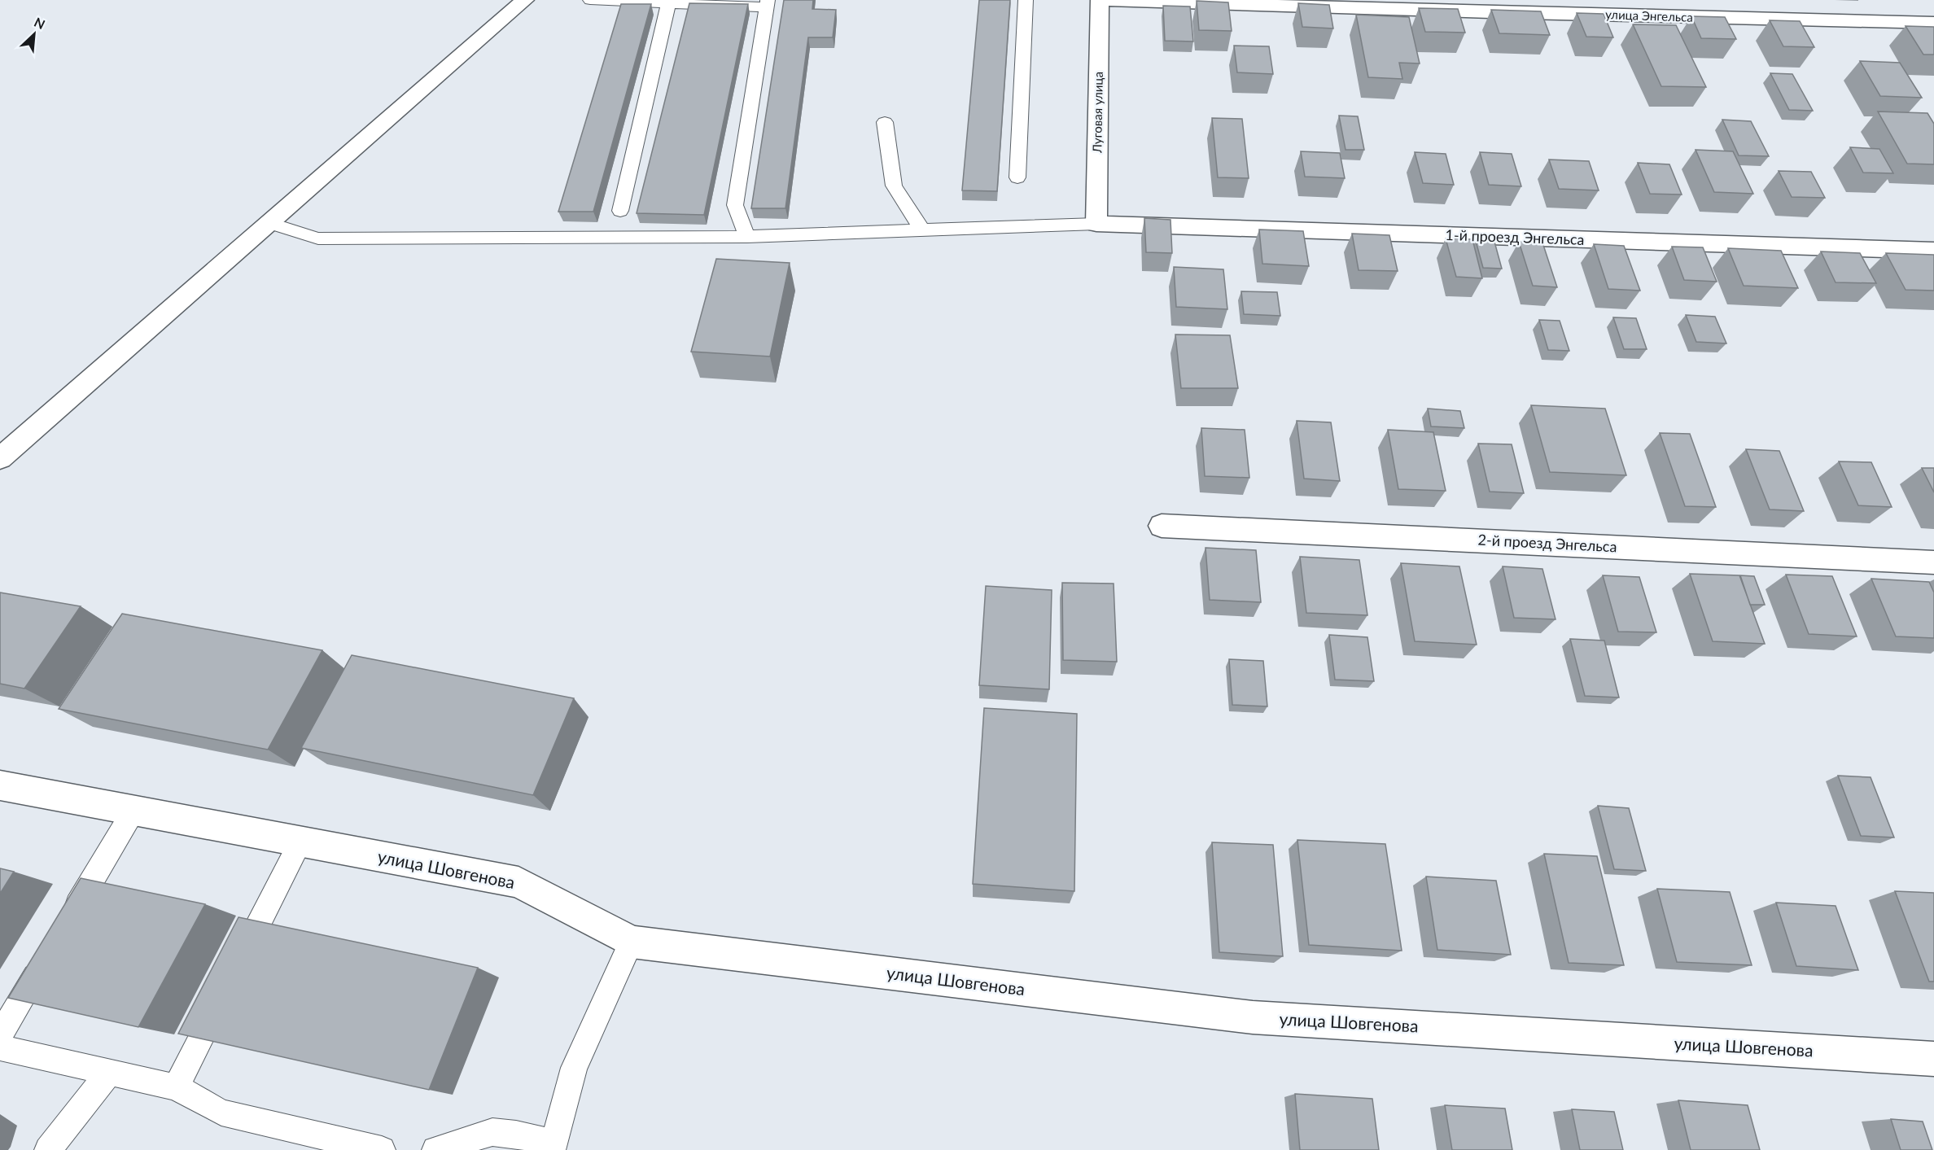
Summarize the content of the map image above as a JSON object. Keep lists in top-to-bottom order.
{
  "streets": {
    "street": [
      "улица Энгельса",
      "Луговая улица",
      "1-й проезд Энгельса",
      "2-й проезд Энгельса",
      "улица Шовгенова"
    ]
  },
  "crossings": [
    ["улица Энгельса", "Луговая улица"],
    ["Луговая улица", "1-й проезд Энгельса"]
  ],
  "north": "top right"
}
